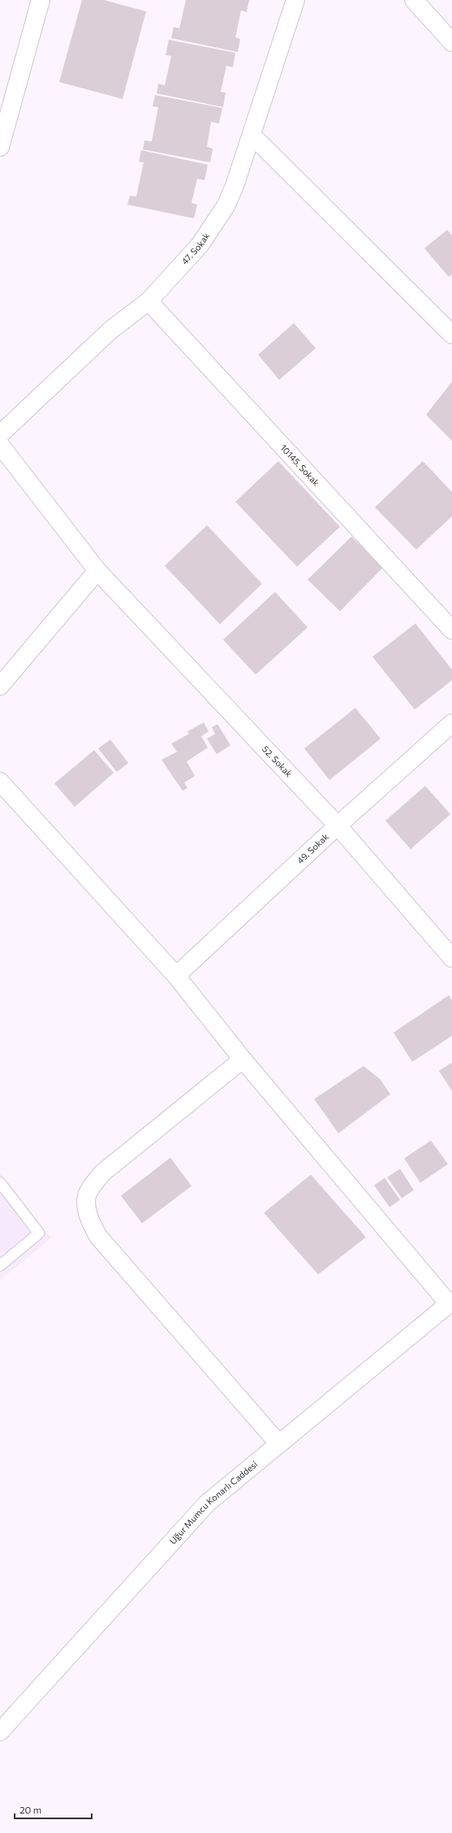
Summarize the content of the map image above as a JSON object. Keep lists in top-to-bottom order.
{
  "streets": {
    "street": [
      "47. Sokak",
      "10145. Sokak",
      "52. Sokak",
      "49. Sokak",
      "Uğur Mumcu Konarlı Caddesi"
    ]
  },
  "crossings": [
    ["47. Sokak", "10145. Sokak"],
    ["52. Sokak", "49. Sokak"]
  ],
  "scale_bar": "20 m"
}
